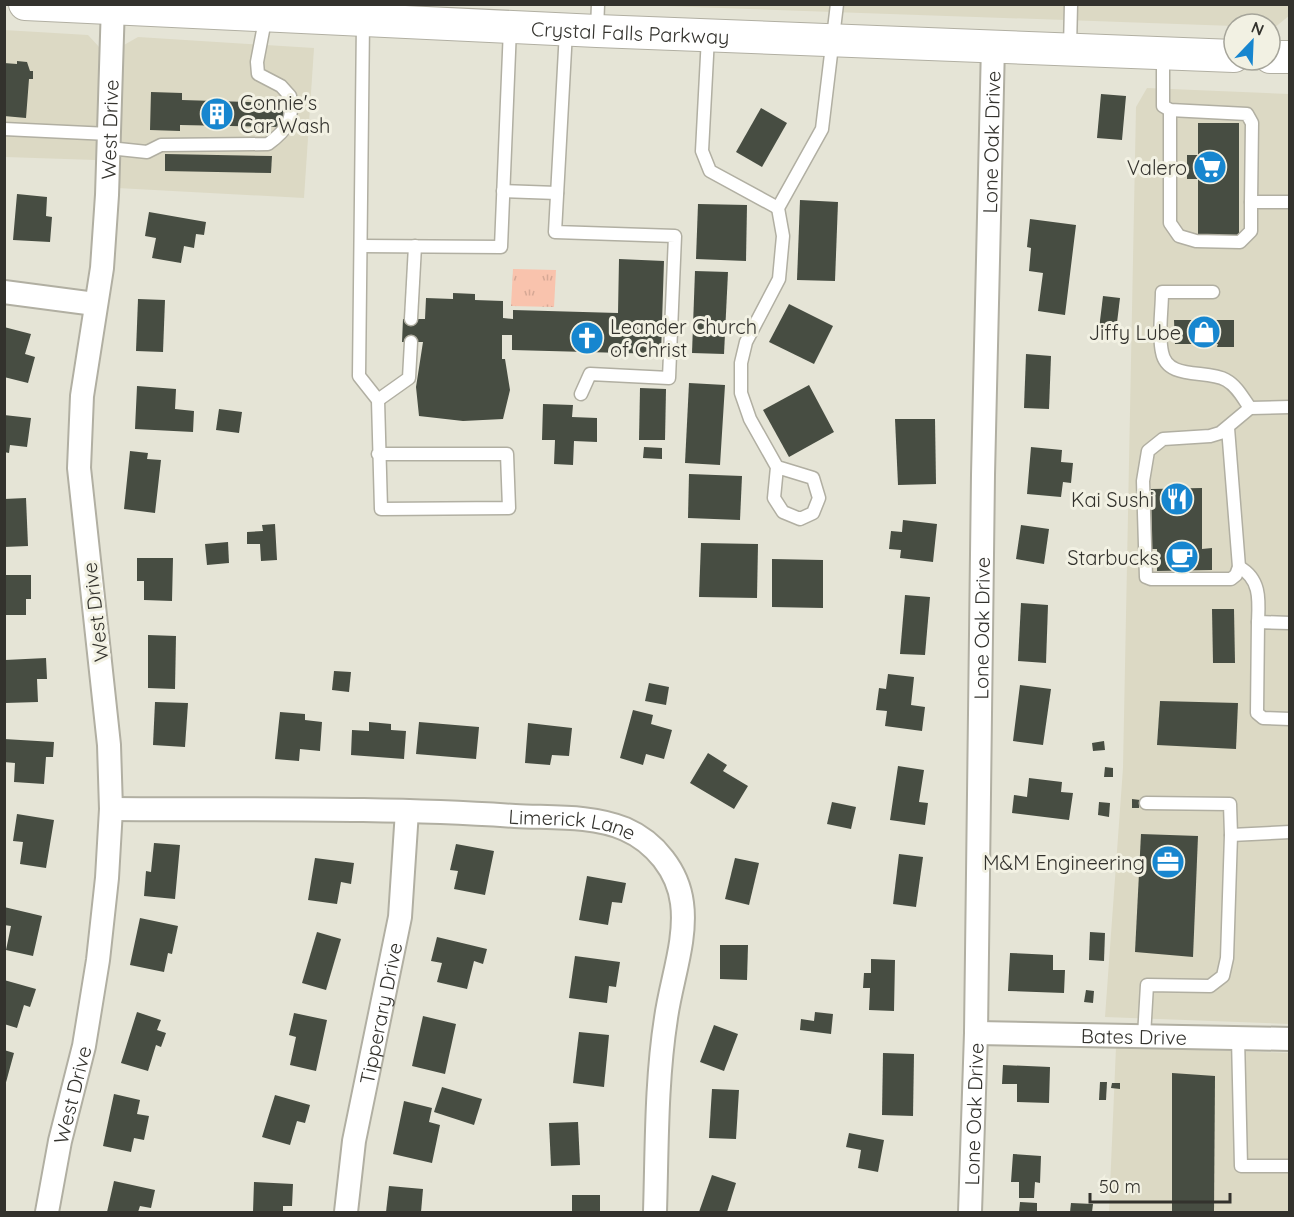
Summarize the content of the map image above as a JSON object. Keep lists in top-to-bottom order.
{
  "streets": {
    "main road": ["Crystal Falls Parkway"],
    "street": [
      "West Drive",
      "Lone Oak Drive",
      "Limerick Lane",
      "Tipperary Drive",
      "Bates Drive"
    ]
  },
  "crossings": [
    ["Crystal Falls Parkway", "West Drive"],
    ["Crystal Falls Parkway", "Lone Oak Drive"],
    ["West Drive", "Limerick Lane"],
    ["Lone Oak Drive", "Bates Drive"],
    ["Limerick Lane", "Tipperary Drive"]
  ],
  "places": {
    "building": ["Connie's Car Wash"],
    "supermarket": ["Valero"],
    "shop": ["Jiffy Lube"],
    "church": ["Leander Church of Christ"],
    "restaurant": ["Kai Sushi"],
    "cafe": ["Starbucks"],
    "office": ["M&M Engineering"]
  },
  "scale_bar": "50 m",
  "north": "top right"
}
